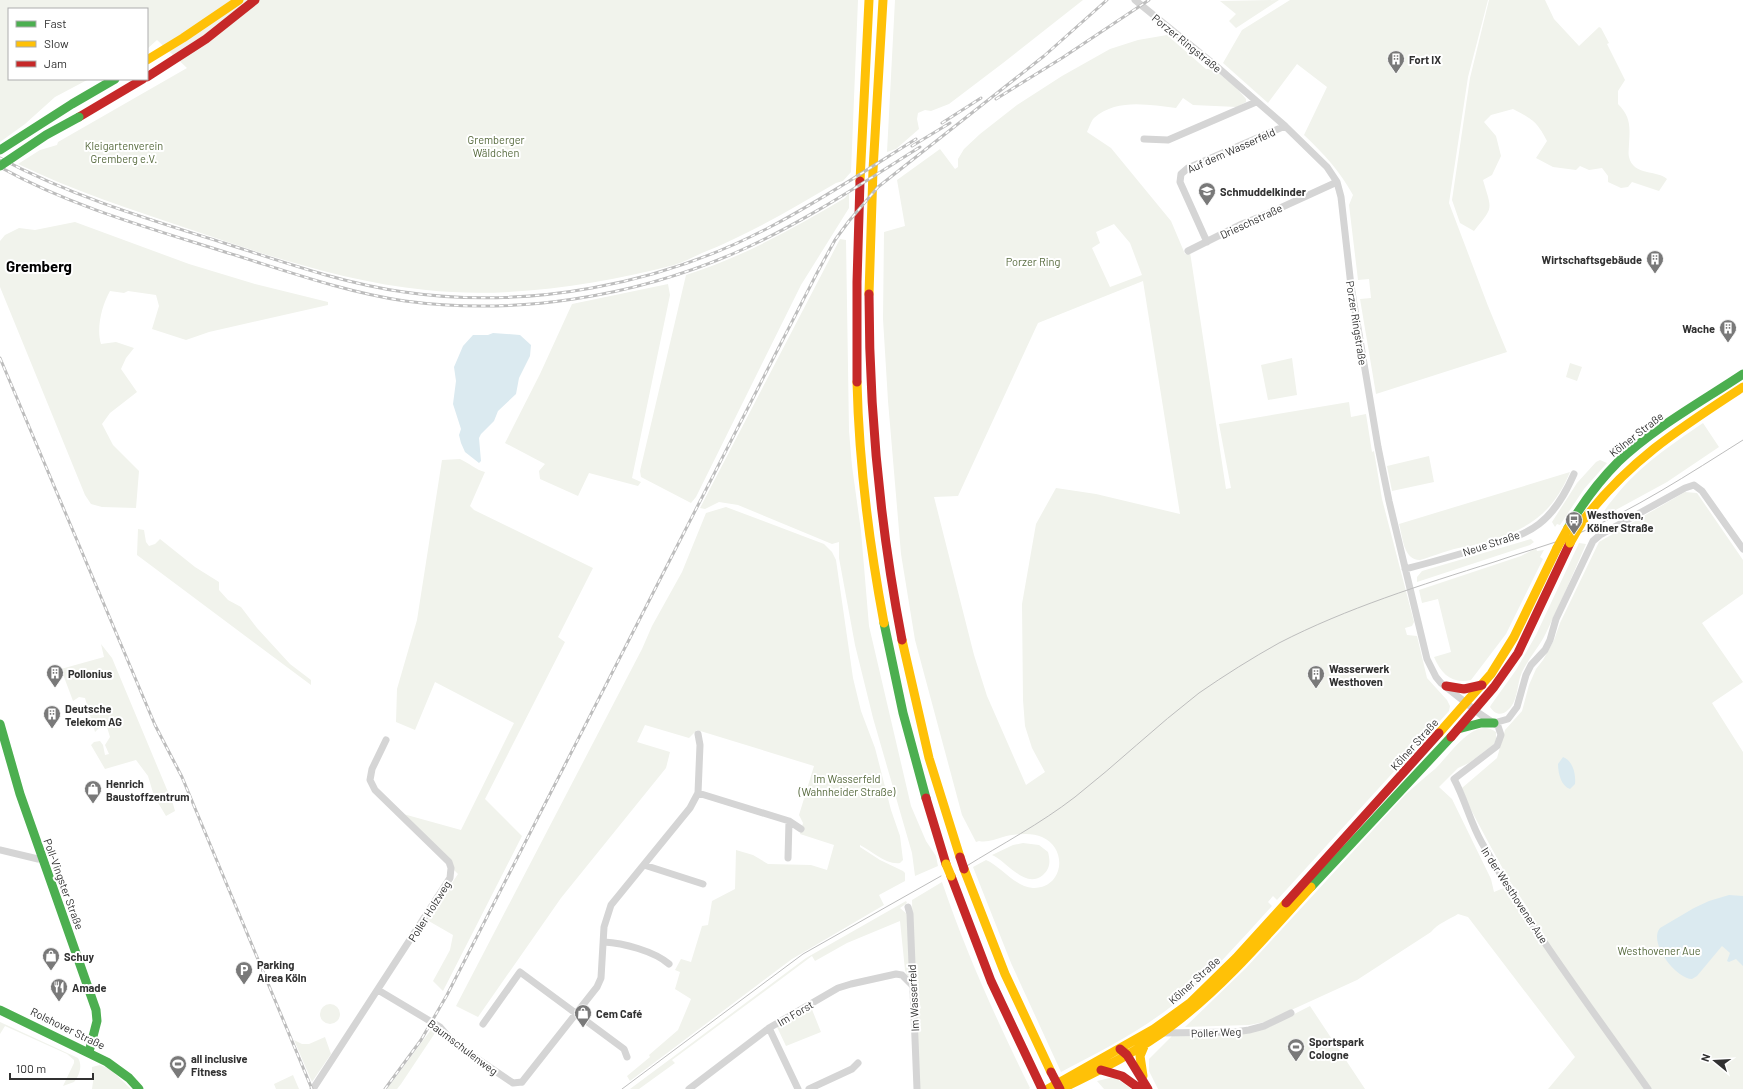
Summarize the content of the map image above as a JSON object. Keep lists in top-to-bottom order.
{
  "streets": {
    "main road": ["Kölner Straße", "Poll-Vingster Straße", "Rolshover Straße"],
    "street": [
      "Porzer Ringstraße",
      "Auf dem Wasserfeld",
      "Drieschstraße",
      "Neue Straße",
      "In der Westhovener Aue",
      "Poller Holzweg",
      "Im Wasserfeld",
      "Im Forst",
      "Poller Weg",
      "Baumschulenweg"
    ]
  },
  "crossings": [
    ["Porzer Ringstraße", "Auf dem Wasserfeld"],
    ["Porzer Ringstraße", "Drieschstraße"],
    ["Porzer Ringstraße", "Kölner Straße"],
    ["Porzer Ringstraße", "Neue Straße"],
    ["Auf dem Wasserfeld", "Drieschstraße"],
    ["Kölner Straße", "Poller Weg"],
    ["Poll-Vingster Straße", "Rolshover Straße"],
    ["Poller Holzweg", "Baumschulenweg"],
    ["Im Wasserfeld", "Im Forst"]
  ],
  "districts": ["Gremberg"],
  "parks": [
    "Gremberger Wäldchen",
    "Kleigartenverein Gremberg e.V.",
    "Porzer Ring",
    "Im Wasserfeld (Wahnheider Straße)",
    "Westhovener Aue"
  ],
  "places": {
    "building": [
      "Fort IX",
      "Wirtschaftsgebäude",
      "Wache",
      "Pollonius",
      "Wasserwerk Westhoven",
      "Deutsche Telekom AG"
    ],
    "school or university": ["Schmuddelkinder"],
    "bus stop": ["Westhoven, Kölner Straße"],
    "shop": ["Henrich Baustoffzentrum", "Schuy", "Cem Café"],
    "parking": ["Parking Airea Köln"],
    "restaurant": ["Amade"],
    "sports": ["Sportspark Cologne", "all inclusive Fitness"]
  },
  "legend": ["Fast", "Slow", "Jam"],
  "scale_bar": "100 m",
  "north": "left"
}
